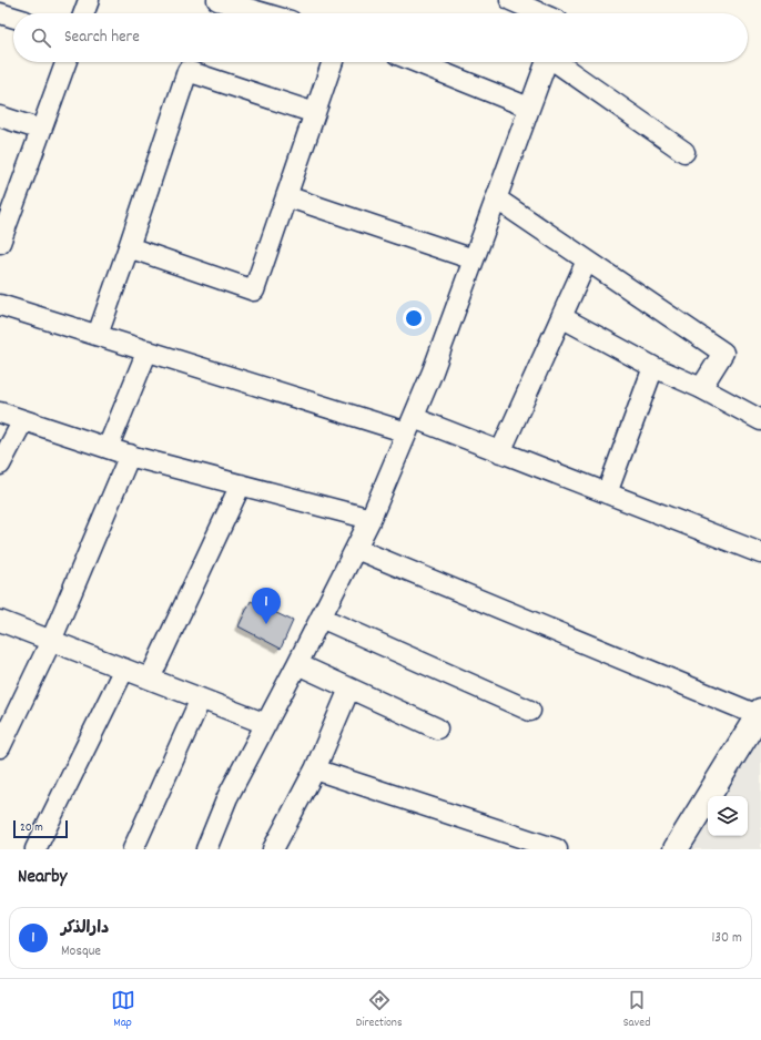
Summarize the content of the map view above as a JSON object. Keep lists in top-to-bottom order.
{
  "scale_bar": "20 m",
  "page": {
    "search": "Search here",
    "pins": "1",
    "scale": "20 m",
    "heading": "Nearby",
    "list": [
      {
        "mark": "1",
        "name": "دارالذکر",
        "note": "Mosque",
        "value": "130 m"
      }
    ],
    "nav": ["Map", "Directions", "Saved"]
  }
}
